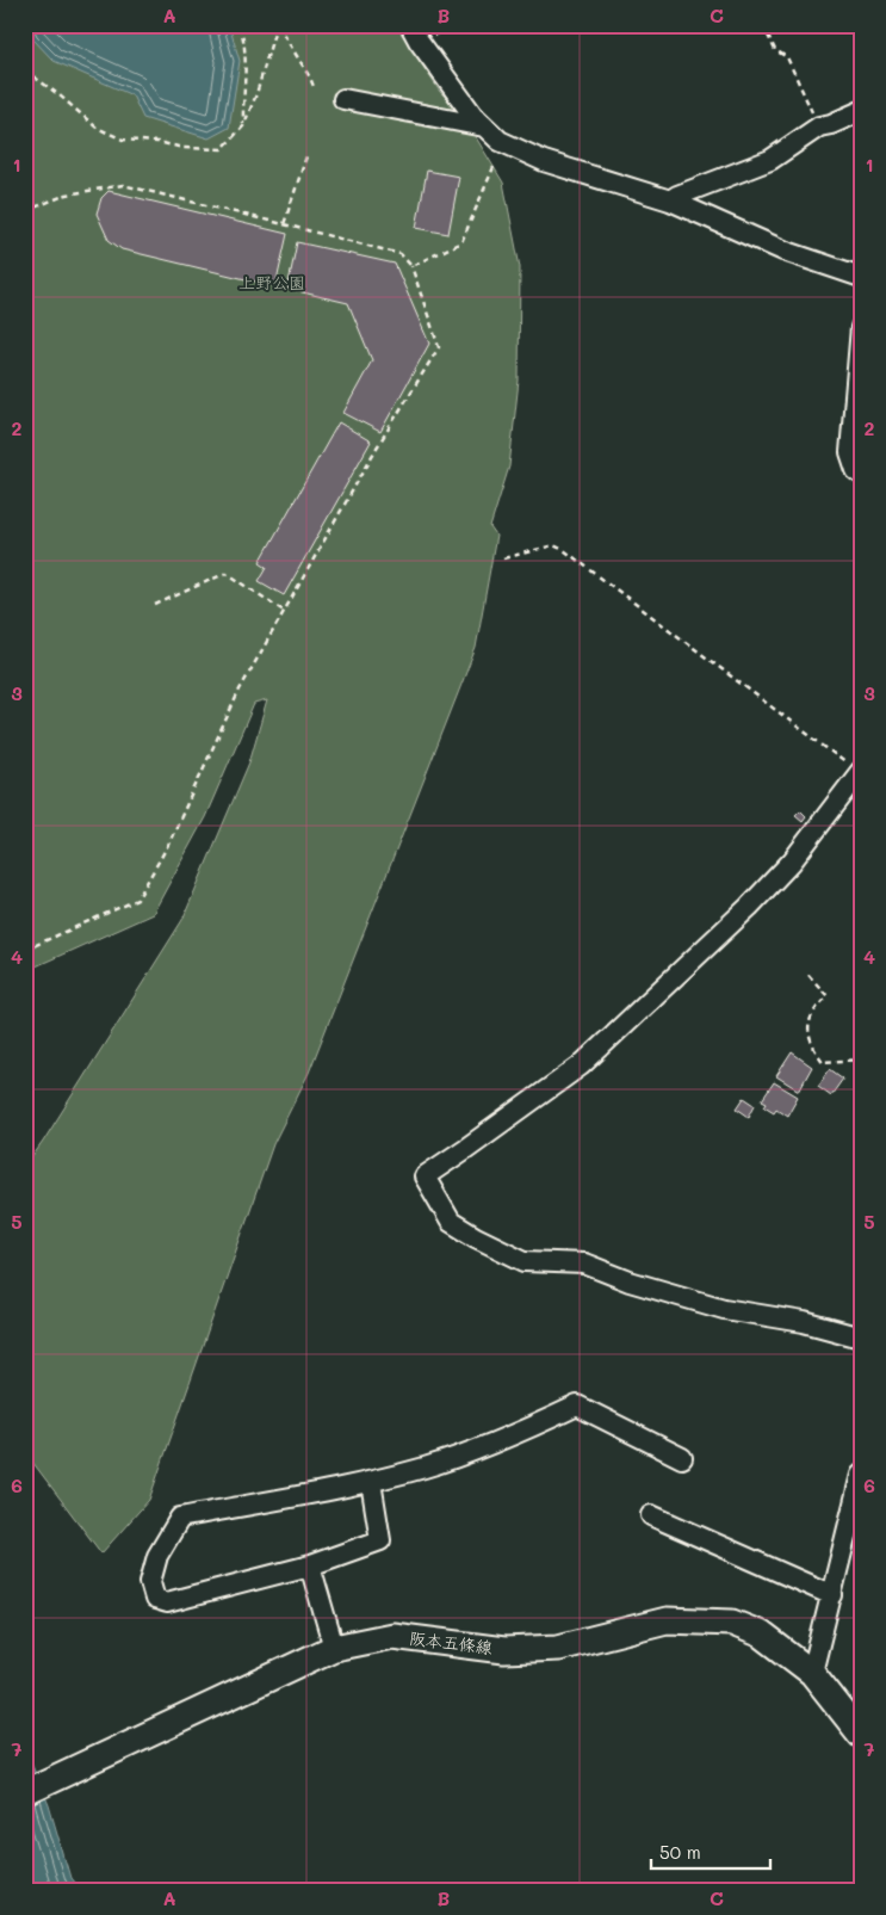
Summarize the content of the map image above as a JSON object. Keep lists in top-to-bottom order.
{
  "streets": {
    "main road": ["阪本五條線"]
  },
  "parks": ["上野公園"],
  "scale_bar": "50 m",
  "grid": {
    "columns": ["A", "B", "C"],
    "rows": [
      "1",
      "2",
      "3",
      "4",
      "5",
      "6",
      "7"
    ]
  }
}
